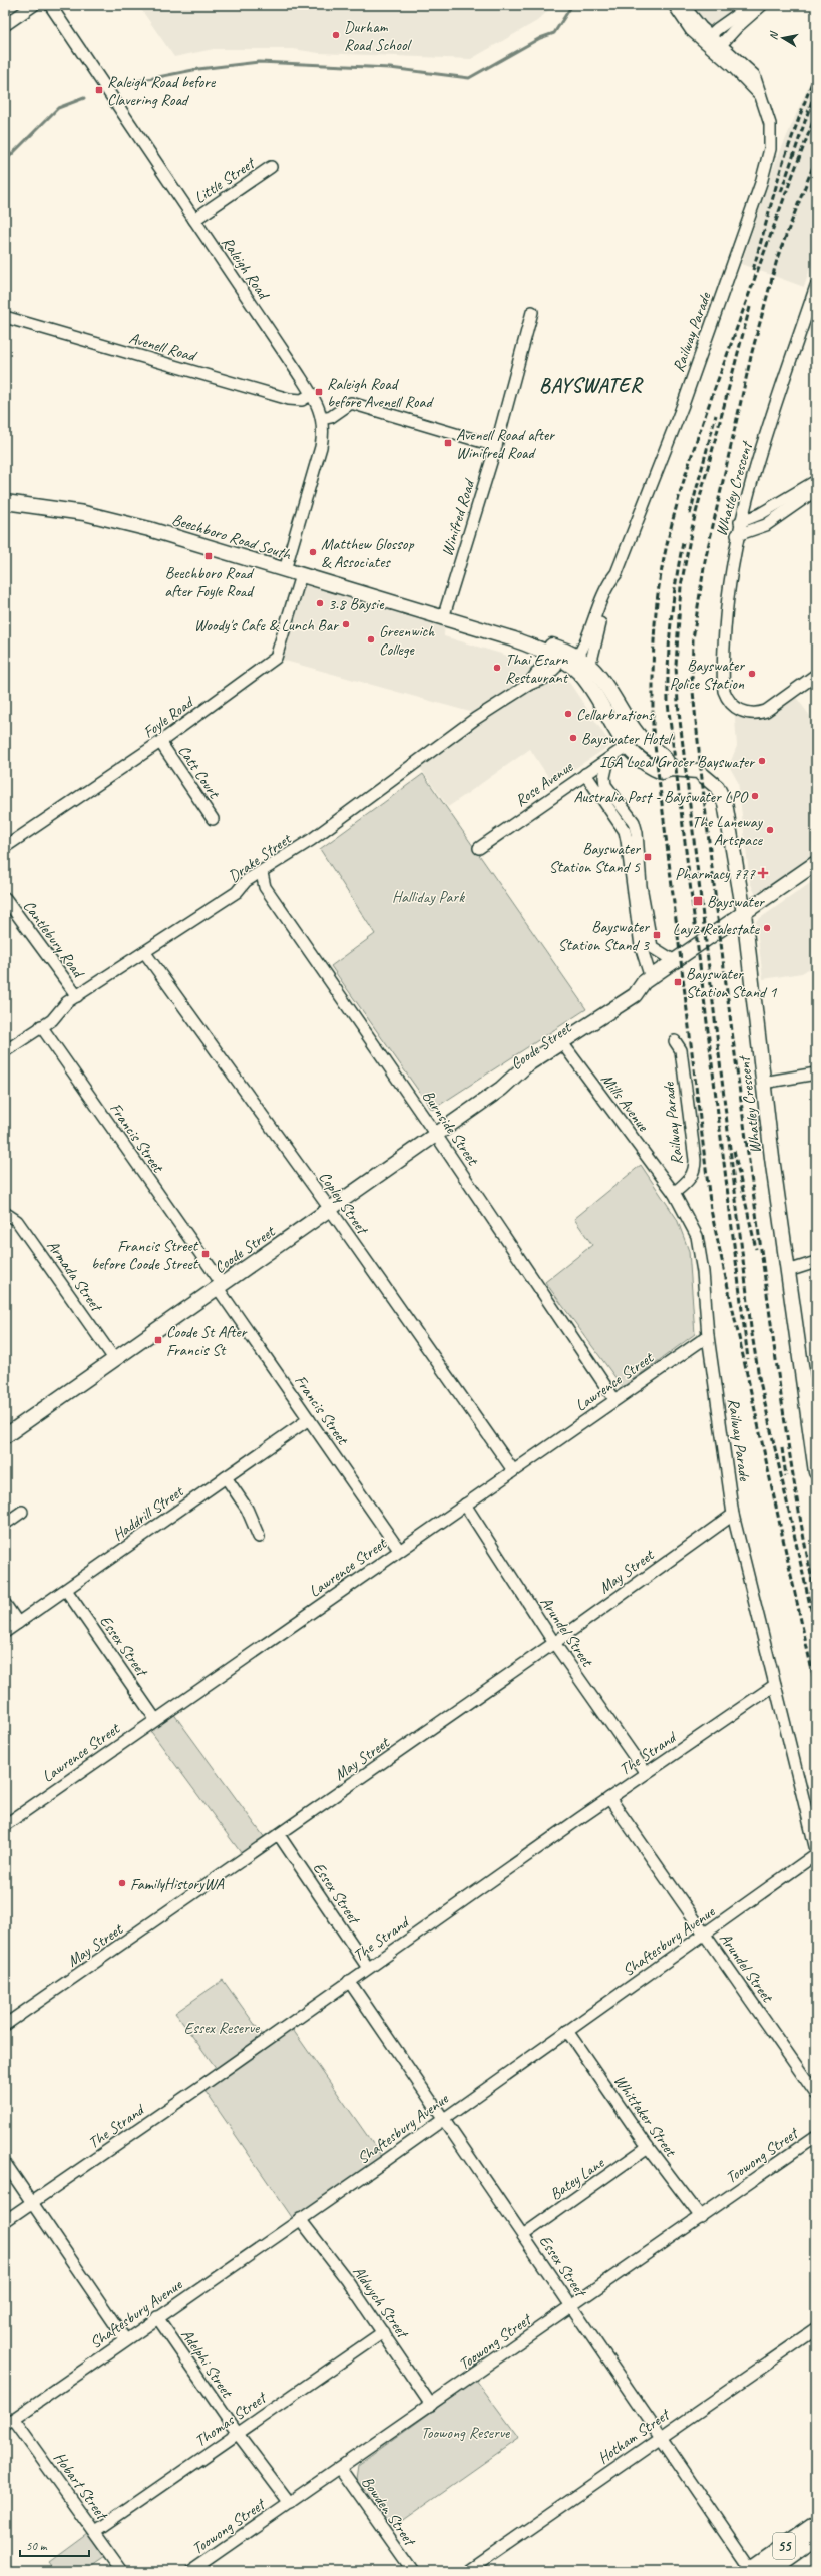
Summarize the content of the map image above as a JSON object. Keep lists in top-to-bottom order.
{
  "streets": {
    "main road": [
      "Whatley Crescent",
      "Beechboro Road South",
      "Coode Street",
      "55"
    ],
    "street": [
      "Little Street",
      "Raleigh Road",
      "Railway Parade",
      "Avenell Road",
      "Winifred Road",
      "Foyle Road",
      "Catt Court",
      "Rose Avenue",
      "Drake Street",
      "Cantlebury Road",
      "Mills Avenue",
      "Burnside Street",
      "Francis Street",
      "Copley Street",
      "Armada Street",
      "Lawrence Street",
      "Haddrill Street",
      "May Street",
      "Arundel Street",
      "Essex Street",
      "The Strand",
      "Shaftesbury Avenue",
      "Whittaker Street",
      "Toowong Street",
      "Batey Lane",
      "Aldwych Street",
      "Adelphi Street",
      "Thomas Street",
      "Hotham Street",
      "Hobart Street",
      "Bowden Street"
    ]
  },
  "crossings": [
    ["Little Street", "Raleigh Road"],
    ["Raleigh Road", "Avenell Road"],
    ["Raleigh Road", "Beechboro Road South"],
    ["Railway Parade", "Beechboro Road South"],
    ["Railway Parade", "Drake Street"],
    ["Railway Parade", "Mills Avenue"],
    ["Railway Parade", "Lawrence Street"],
    ["Railway Parade", "May Street"],
    ["Railway Parade", "The Strand"],
    ["Whatley Crescent", "Rose Avenue"],
    ["Whatley Crescent", "Coode Street"],
    ["Winifred Road", "Beechboro Road South"],
    ["Beechboro Road South", "Foyle Road"],
    ["Beechboro Road South", "Drake Street"],
    ["Foyle Road", "Catt Court"],
    ["Drake Street", "Cantlebury Road"],
    ["Drake Street", "Burnside Street"],
    ["Drake Street", "Francis Street"],
    ["Drake Street", "Copley Street"],
    ["Coode Street", "Mills Avenue"],
    ["Coode Street", "Burnside Street"],
    ["Coode Street", "Francis Street"],
    ["Coode Street", "Copley Street"],
    ["Coode Street", "Armada Street"],
    ["Burnside Street", "Lawrence Street"],
    ["Francis Street", "Lawrence Street"],
    ["Francis Street", "Haddrill Street"],
    ["Copley Street", "Lawrence Street"],
    ["Lawrence Street", "Arundel Street"],
    ["Lawrence Street", "Essex Street"],
    ["Haddrill Street", "Essex Street"],
    ["May Street", "Arundel Street"],
    ["May Street", "Essex Street"],
    ["Arundel Street", "The Strand"],
    ["Arundel Street", "Shaftesbury Avenue"],
    ["Essex Street", "The Strand"],
    ["Essex Street", "Shaftesbury Avenue"],
    ["Essex Street", "Toowong Street"],
    ["Essex Street", "Batey Lane"],
    ["Essex Street", "Hotham Street"],
    ["Essex Street", "55"],
    ["Shaftesbury Avenue", "Whittaker Street"],
    ["Shaftesbury Avenue", "Aldwych Street"],
    ["Shaftesbury Avenue", "Adelphi Street"],
    ["Shaftesbury Avenue", "Hobart Street"],
    ["Whittaker Street", "Toowong Street"],
    ["Whittaker Street", "Batey Lane"],
    ["Toowong Street", "Aldwych Street"],
    ["Toowong Street", "Adelphi Street"],
    ["Toowong Street", "Bowden Street"],
    ["Aldwych Street", "Thomas Street"],
    ["Adelphi Street", "Thomas Street"],
    ["Thomas Street", "Hobart Street"]
  ],
  "districts": ["BAYSWATER"],
  "parks": ["Halliday Park", "Essex Reserve", "Toowong Reserve"],
  "places": {
    "other": [
      "Durham Road School",
      "Matthew Glossop & Associates",
      "3.8 Baysie",
      "Woody's Cafe & Lunch Bar",
      "Greenwich College",
      "Thai Esarn Restaurant",
      "Bayswater Police Station",
      "Cellarbrations",
      "Bayswater Hotel",
      "IGA Local Grocer Bayswater",
      "Australia Post - Bayswater LPO",
      "The Laneway Artspace",
      "Lay2 Realestate",
      "FamilyHistoryWA"
    ],
    "transit": [
      "Raleigh Road before Clavering Road",
      "Raleigh Road before Avenell Road",
      "Avenell Road after Winifred Road",
      "Beechboro Road after Foyle Road",
      "Bayswater Station Stand 5",
      "Bayswater",
      "Bayswater Station Stand 3",
      "Bayswater Station Stand 1",
      "Francis Street before Coode Street",
      "Coode St After Francis St"
    ],
    "health": ["Pharmacy 777"]
  },
  "scale_bar": "50 m",
  "north": "left"
}
